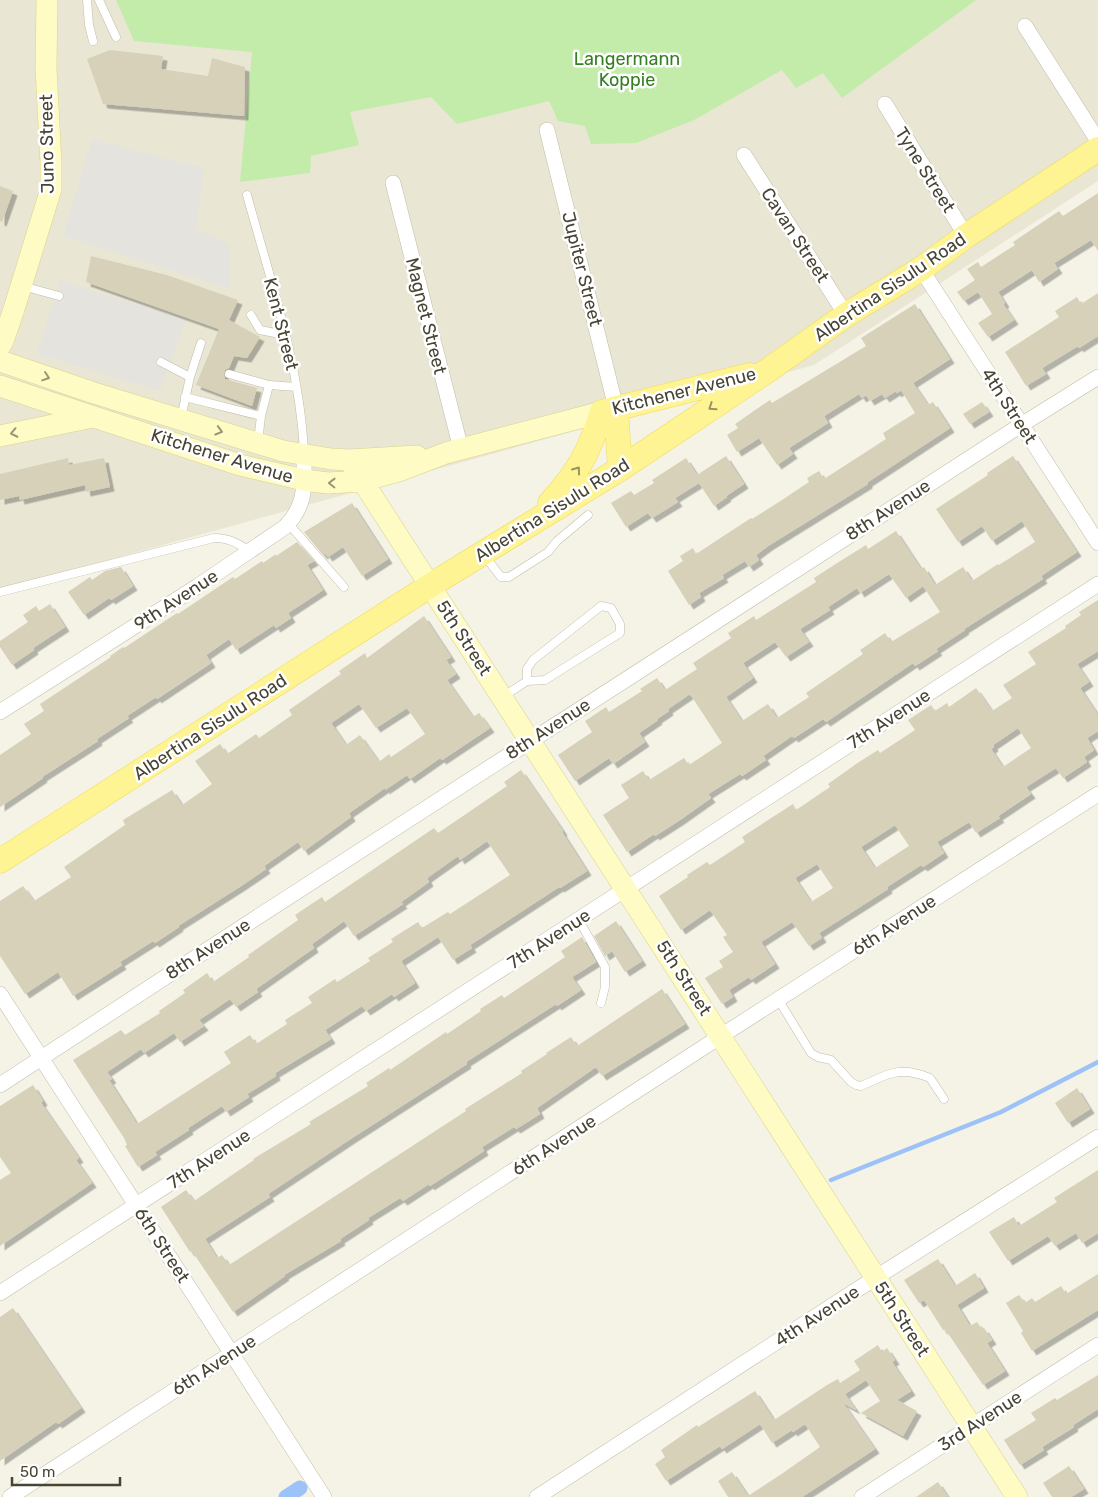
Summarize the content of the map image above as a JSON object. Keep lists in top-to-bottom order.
{
  "streets": {
    "main road": ["Albertina Sisulu Road", "Kitchener Avenue"],
    "street": [
      "Juno Street",
      "Tyne Street",
      "Cavan Street",
      "Jupiter Street",
      "Magnet Street",
      "4th Street",
      "8th Avenue",
      "9th Avenue",
      "5th Street",
      "7th Avenue",
      "6th Avenue",
      "6th Street",
      "4th Avenue",
      "3rd Avenue"
    ],
    "lane": ["Kent Street"]
  },
  "crossings": [
    ["Juno Street", "Kitchener Avenue"],
    ["Tyne Street", "Albertina Sisulu Road"],
    ["Cavan Street", "Albertina Sisulu Road"],
    ["Jupiter Street", "Kitchener Avenue"],
    ["Albertina Sisulu Road", "Kitchener Avenue"],
    ["Albertina Sisulu Road", "4th Street"],
    ["Albertina Sisulu Road", "5th Street"],
    ["Magnet Street", "Kitchener Avenue"],
    ["Kent Street", "Kitchener Avenue"],
    ["Kent Street", "9th Avenue"],
    ["Kitchener Avenue", "9th Avenue"],
    ["Kitchener Avenue", "5th Street"],
    ["4th Street", "8th Avenue"],
    ["8th Avenue", "5th Street"],
    ["8th Avenue", "6th Street"],
    ["5th Street", "7th Avenue"],
    ["5th Street", "6th Avenue"],
    ["5th Street", "4th Avenue"],
    ["5th Street", "3rd Avenue"],
    ["7th Avenue", "6th Street"],
    ["6th Avenue", "6th Street"]
  ],
  "parks": ["Langermann Koppie"],
  "scale_bar": "50 m"
}
